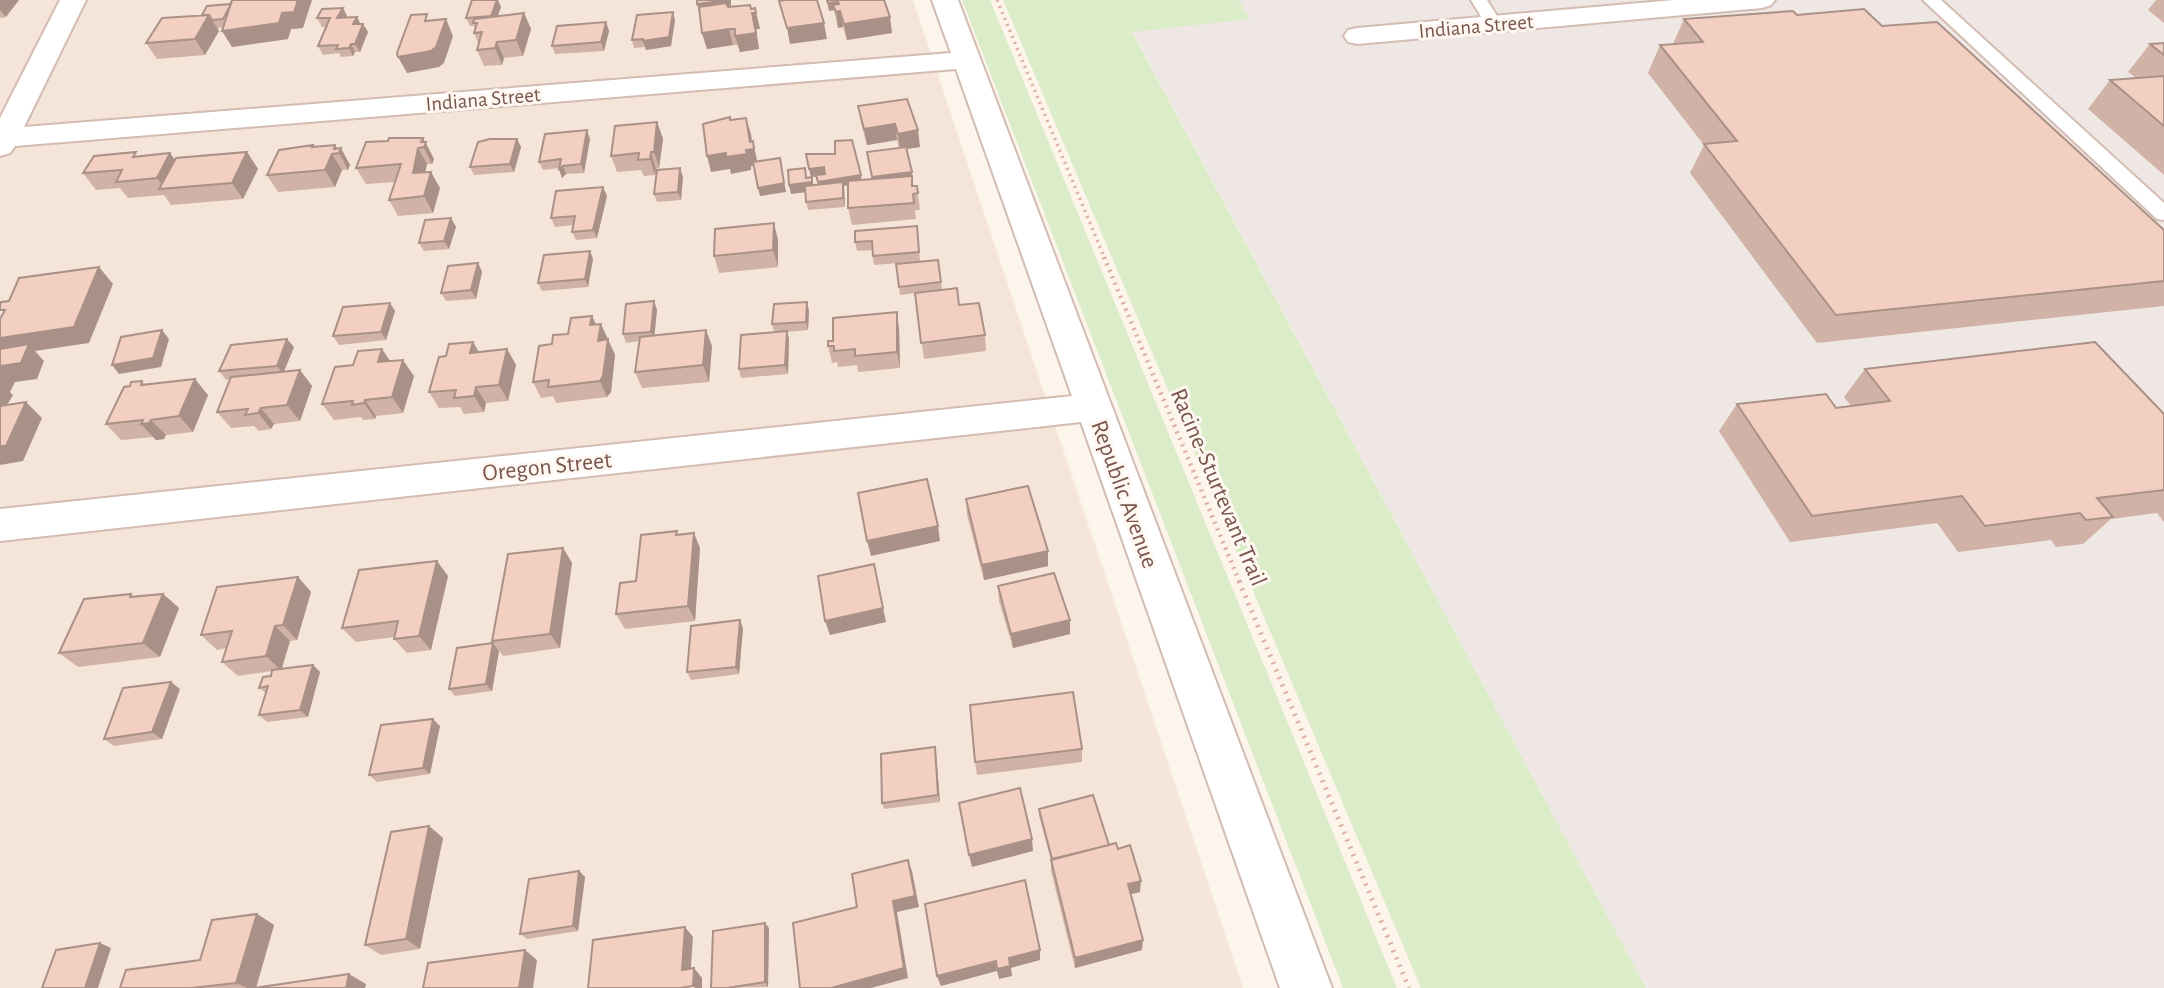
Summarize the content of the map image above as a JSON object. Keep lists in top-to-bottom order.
{
  "streets": {
    "street": ["Indiana Street", "Oregon Street", "Republic Avenue"],
    "path": ["Racine-Sturtevant Trail"]
  },
  "crossings": [
    ["Indiana Street", "Republic Avenue"],
    ["Oregon Street", "Republic Avenue"]
  ]
}
